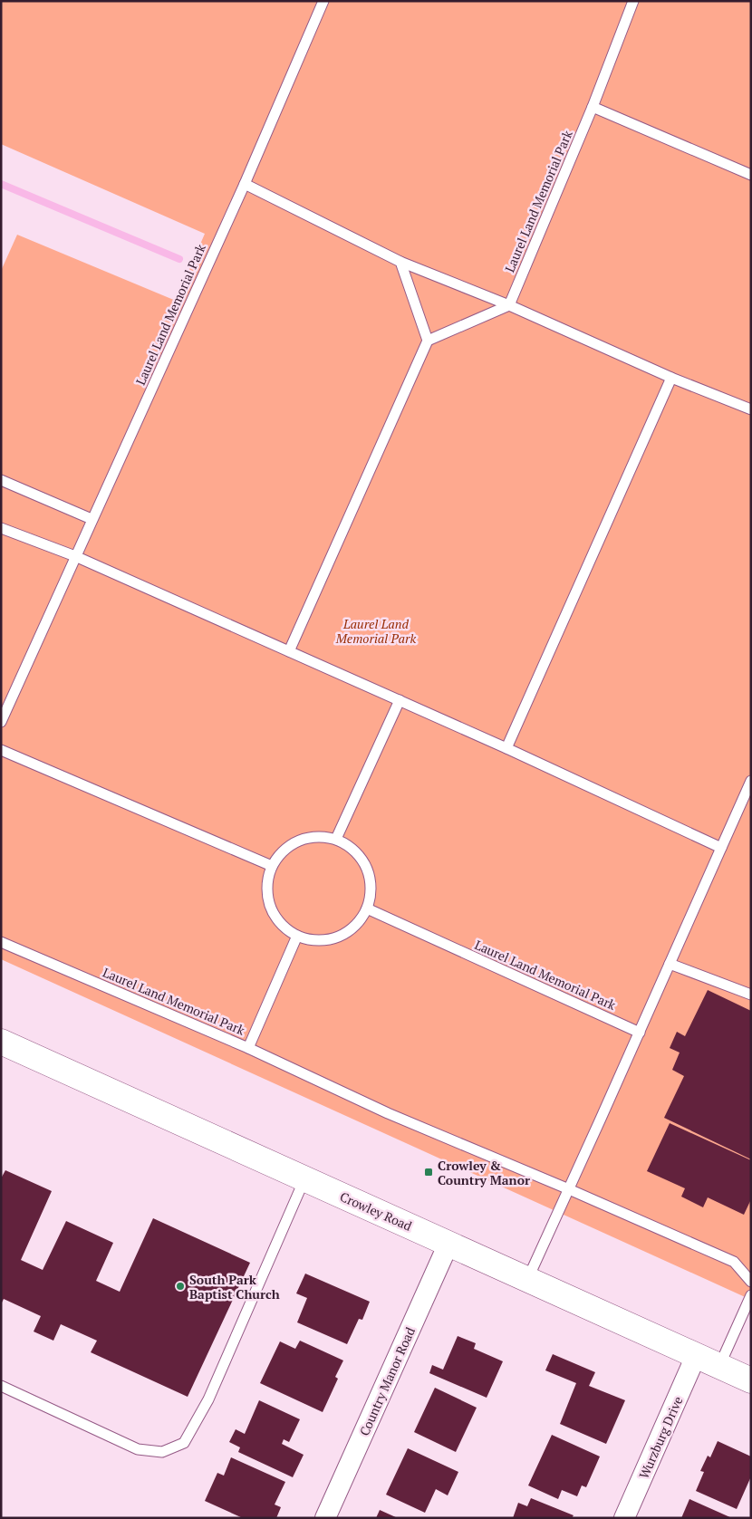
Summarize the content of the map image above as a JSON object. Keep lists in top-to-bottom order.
{
  "streets": {
    "main road": ["Crowley Road"],
    "street": ["Country Manor Road", "Wurzburg Drive"],
    "lane": ["Laurel Land Memorial Park"]
  },
  "crossings": [
    ["Crowley Road", "Country Manor Road"],
    ["Crowley Road", "Wurzburg Drive"]
  ],
  "parks": ["Laurel Land Memorial Park"],
  "places": {
    "transit": ["Crowley & Country Manor"],
    "other": ["South Park Baptist Church"]
  }
}
